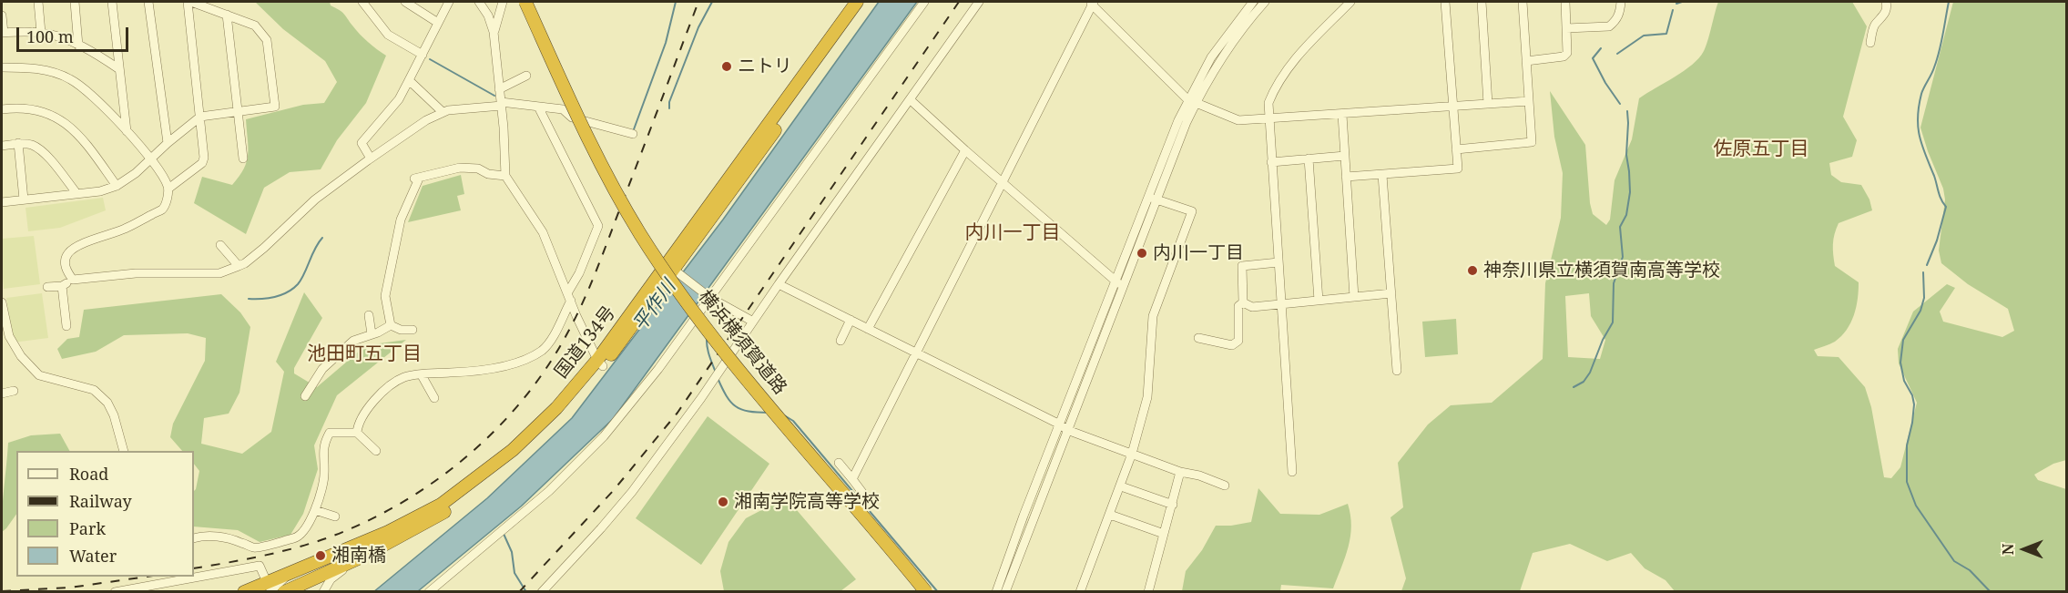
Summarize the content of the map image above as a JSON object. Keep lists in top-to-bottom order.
{
  "streets": {
    "highway": ["国道134号", "横浜横須賀道路"]
  },
  "districts": ["佐原五丁目", "内川一丁目", "池田町五丁目"],
  "water": ["平作川"],
  "places": [
    "ニトリ",
    "内川一丁目",
    "神奈川県立横須賀南高等学校",
    "湘南学院高等学校",
    "湘南橋"
  ],
  "legend": [
    "Road",
    "Railway",
    "Park",
    "Water"
  ],
  "scale_bar": "100 m",
  "north": "left"
}
